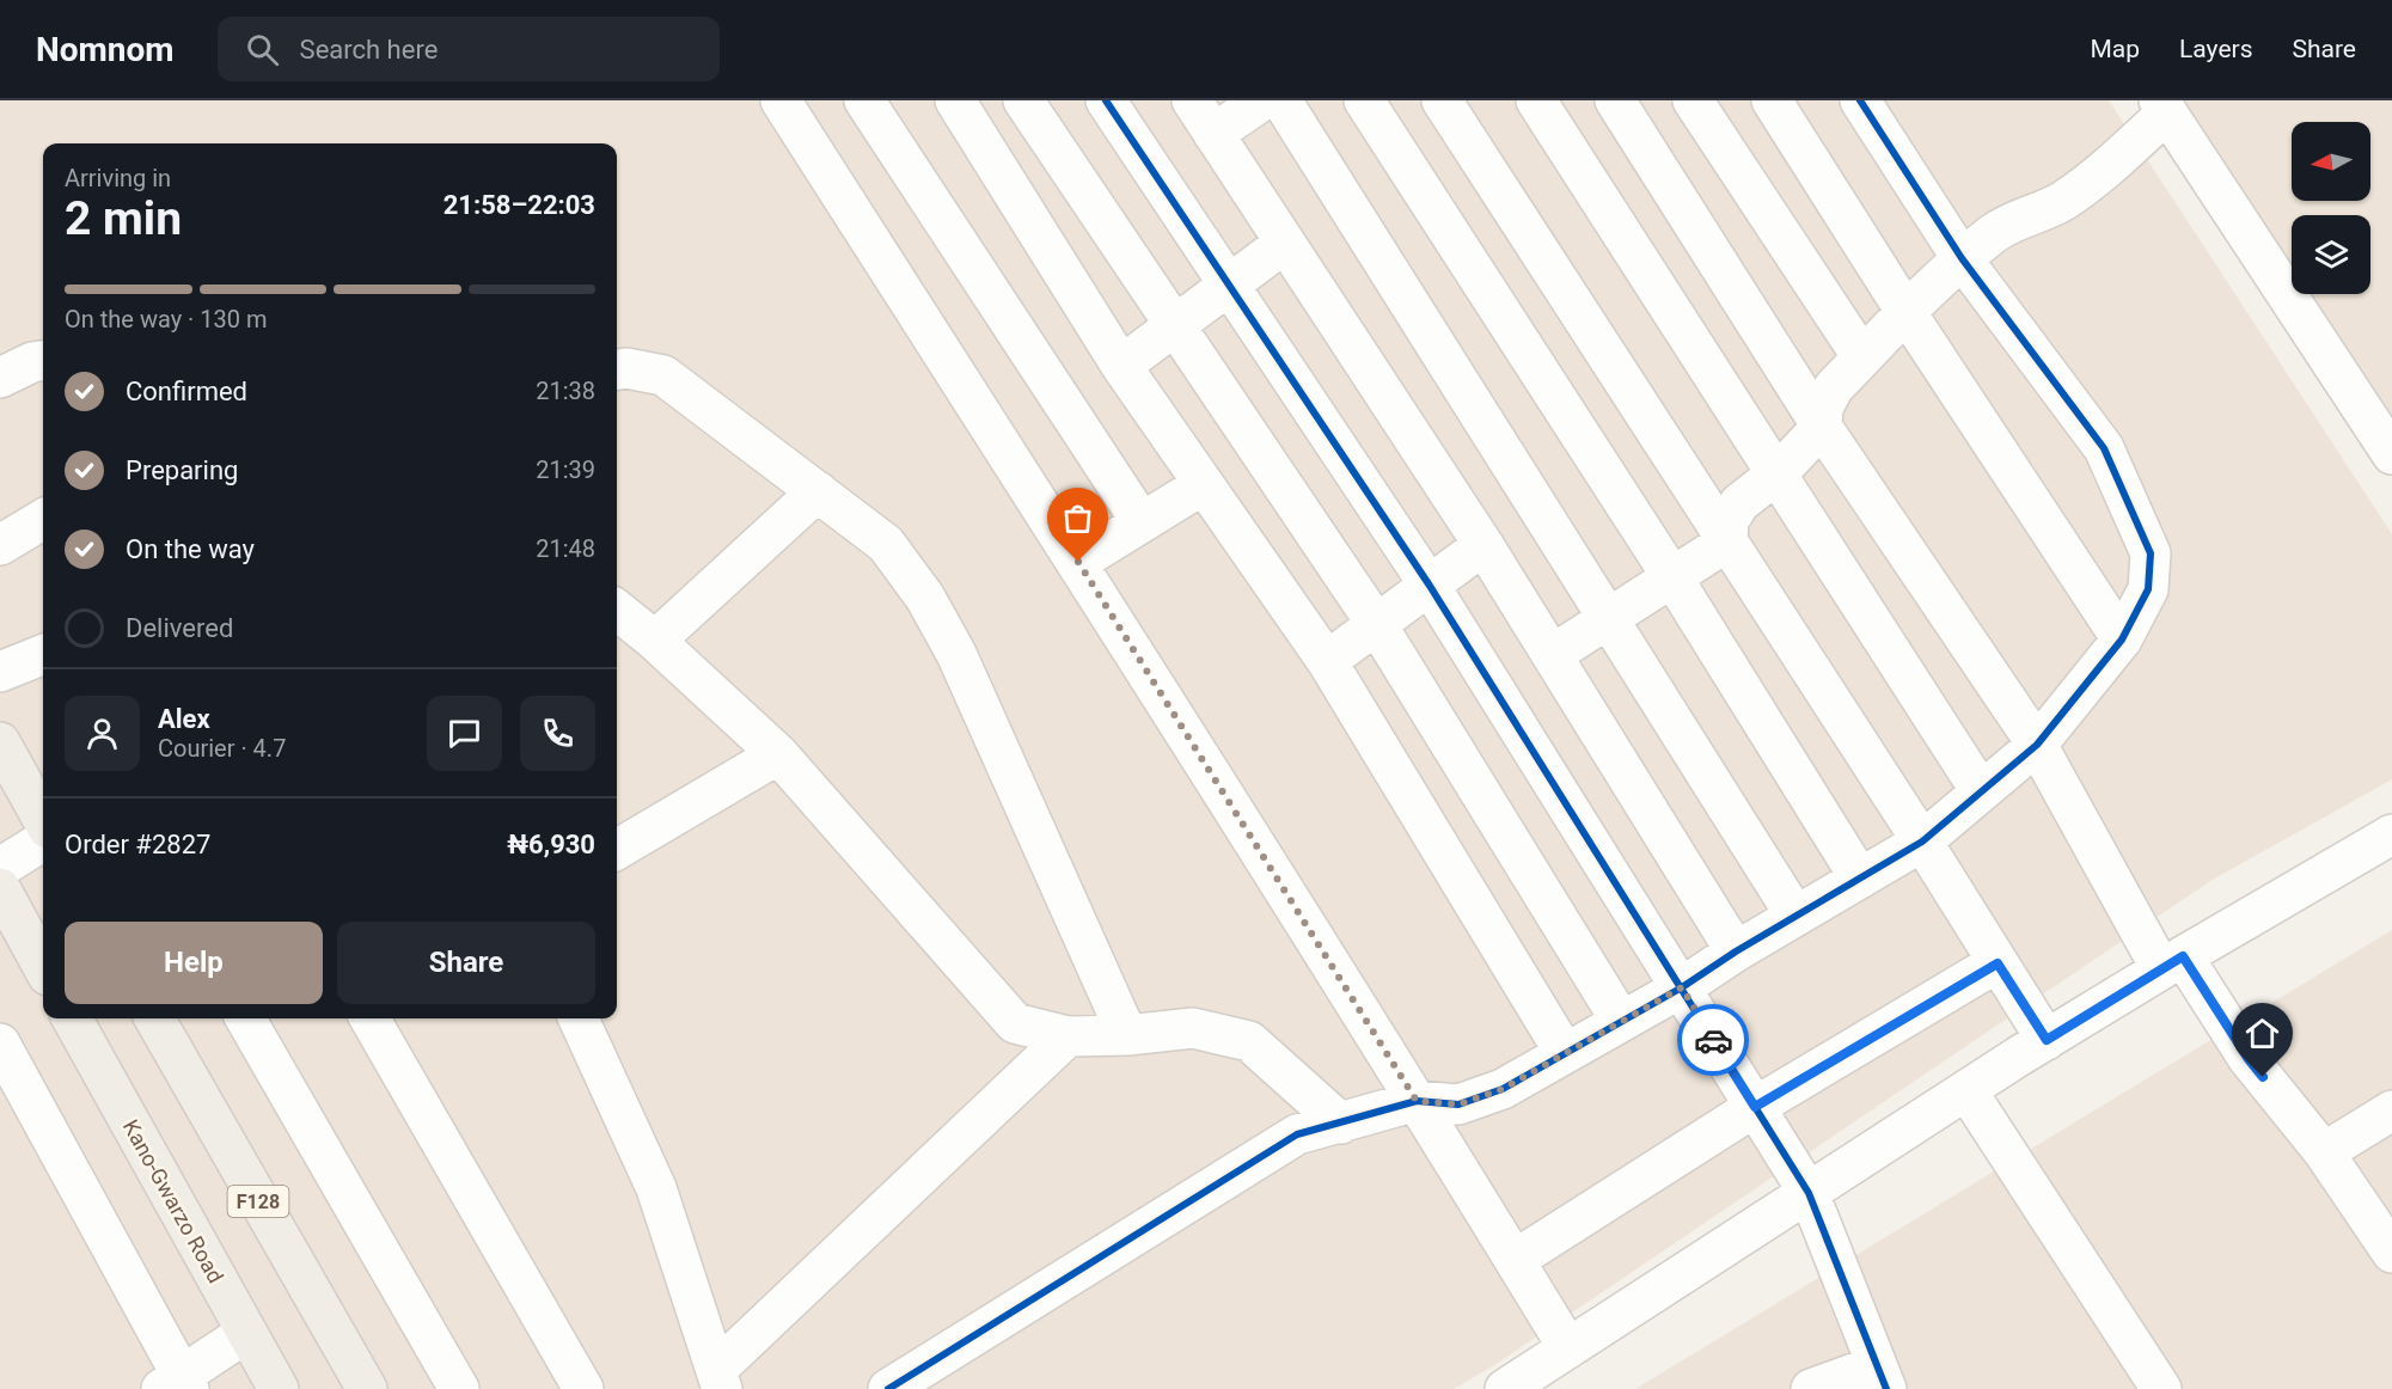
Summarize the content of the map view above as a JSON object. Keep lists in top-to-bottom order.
{
  "streets": {
    "main road": ["Kano-Gwarzo Road", "F128"]
  },
  "north": "left",
  "page": {
    "header": "Nomnom",
    "search": "Search here",
    "nav": ["Map", "Layers", "Share"],
    "heading": ["2 min", "Arriving in", "21:58–22:03"],
    "panel": [
      "Alex",
      "Courier · 4.7",
      "Order #2827",
      "₦6,930"
    ],
    "bar": "On the way · 130 m",
    "list": [
      ["Confirmed", "21:38"],
      ["Preparing", "21:39"],
      ["On the way", "21:48"],
      "Delivered"
    ],
    "buttons": ["Help", "Share"]
  }
}
